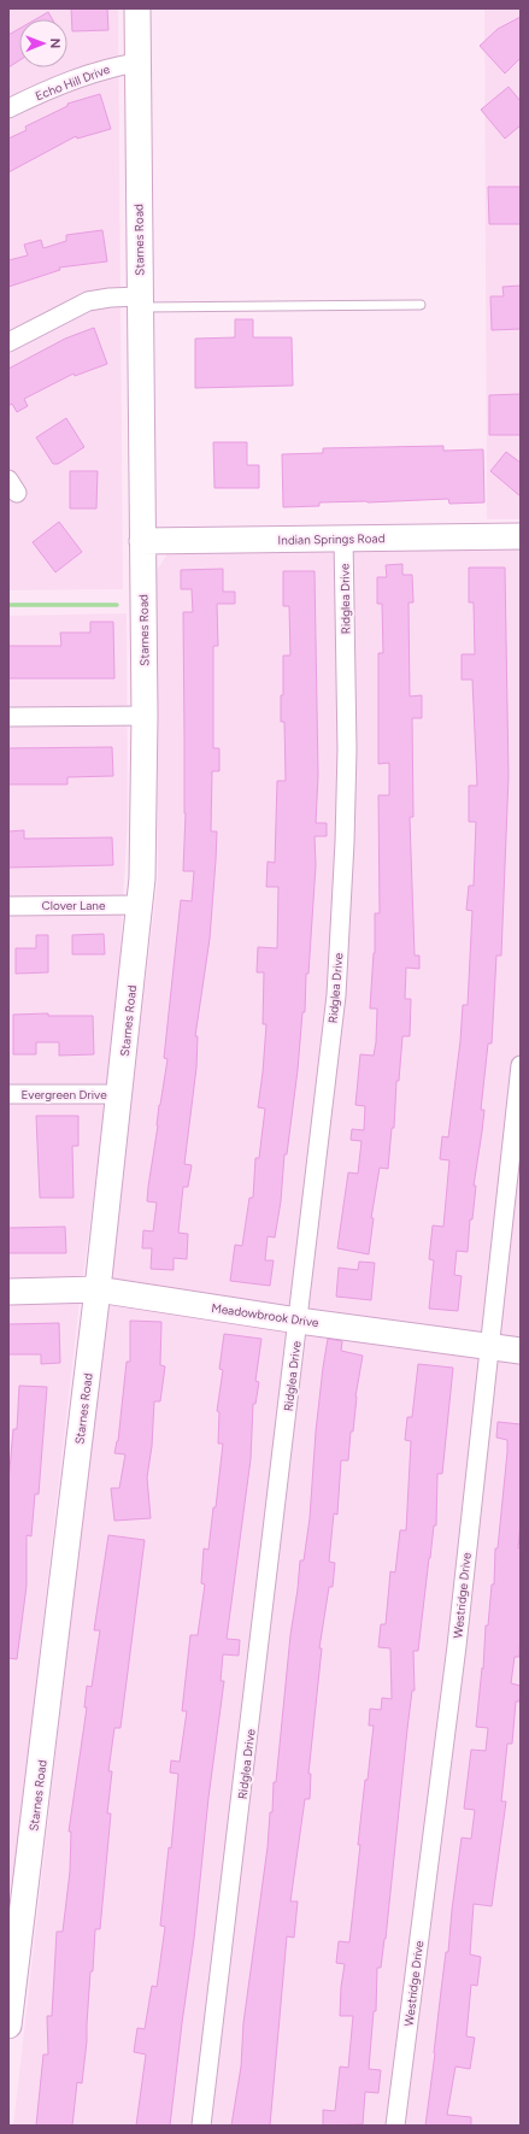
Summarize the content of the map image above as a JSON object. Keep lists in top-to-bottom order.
{
  "streets": {
    "main road": ["Starnes Road", "Indian Springs Road", "Meadowbrook Drive"],
    "street": [
      "Echo Hill Drive",
      "Ridglea Drive",
      "Clover Lane",
      "Evergreen Drive",
      "Westridge Drive"
    ]
  },
  "crossings": [
    ["Echo Hill Drive", "Starnes Road"],
    ["Starnes Road", "Indian Springs Road"],
    ["Starnes Road", "Clover Lane"],
    ["Starnes Road", "Evergreen Drive"],
    ["Starnes Road", "Meadowbrook Drive"],
    ["Indian Springs Road", "Ridglea Drive"],
    ["Ridglea Drive", "Meadowbrook Drive"],
    ["Meadowbrook Drive", "Westridge Drive"]
  ],
  "north": "right"
}
